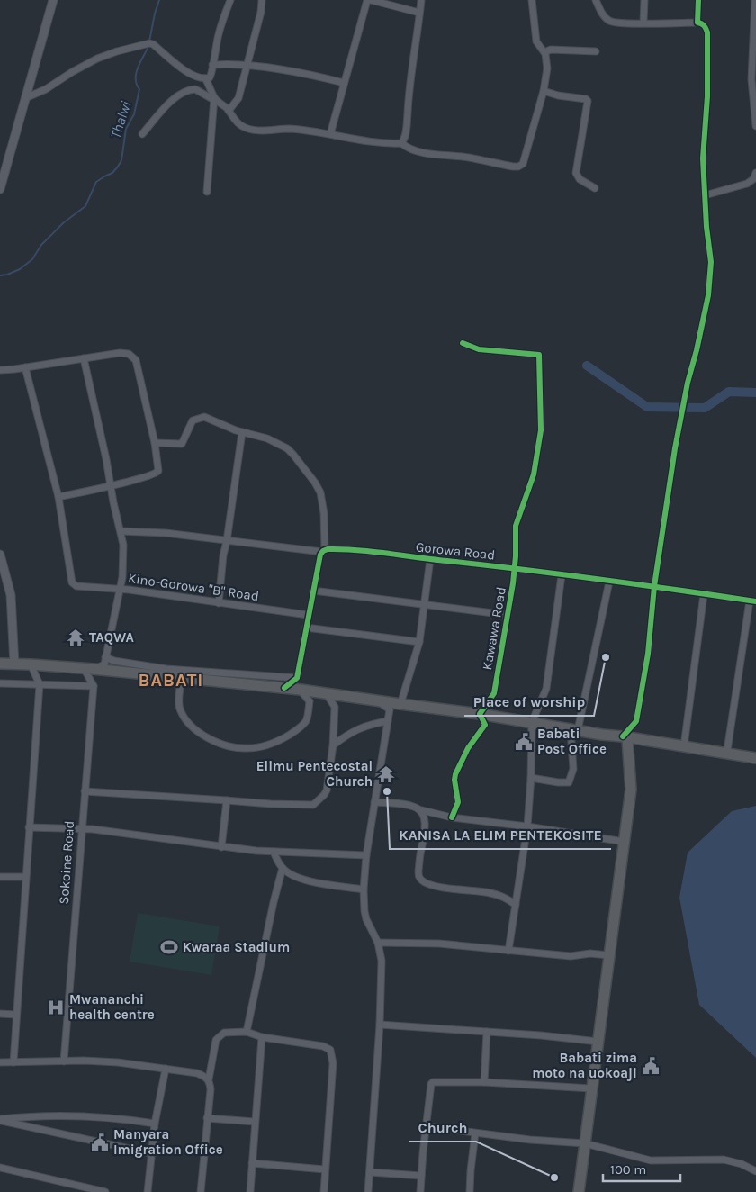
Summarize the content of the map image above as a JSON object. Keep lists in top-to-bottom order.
{
  "streets": {
    "street": [
      "Gorowa Road",
      "Kino-Gorowa \"B\" Road",
      "Kawawa Road",
      "Sokoine Road"
    ]
  },
  "crossings": [
    ["Gorowa Road", "Kawawa Road"]
  ],
  "districts": ["BABATI"],
  "water": ["Thalwi"],
  "places": {
    "temple": ["TAQWA", "Elimu Pentecostal Church"],
    "other": ["Place of worship", "KANISA LA ELIM PENTEKOSITE", "Church"],
    "public building": ["Babati Post Office", "Babati zima moto na uokoaji", "Manyara Imigration Office"],
    "sports": ["Kwaraa Stadium"],
    "hospital": ["Mwananchi health centre"]
  },
  "scale_bar": "100 m"
}
